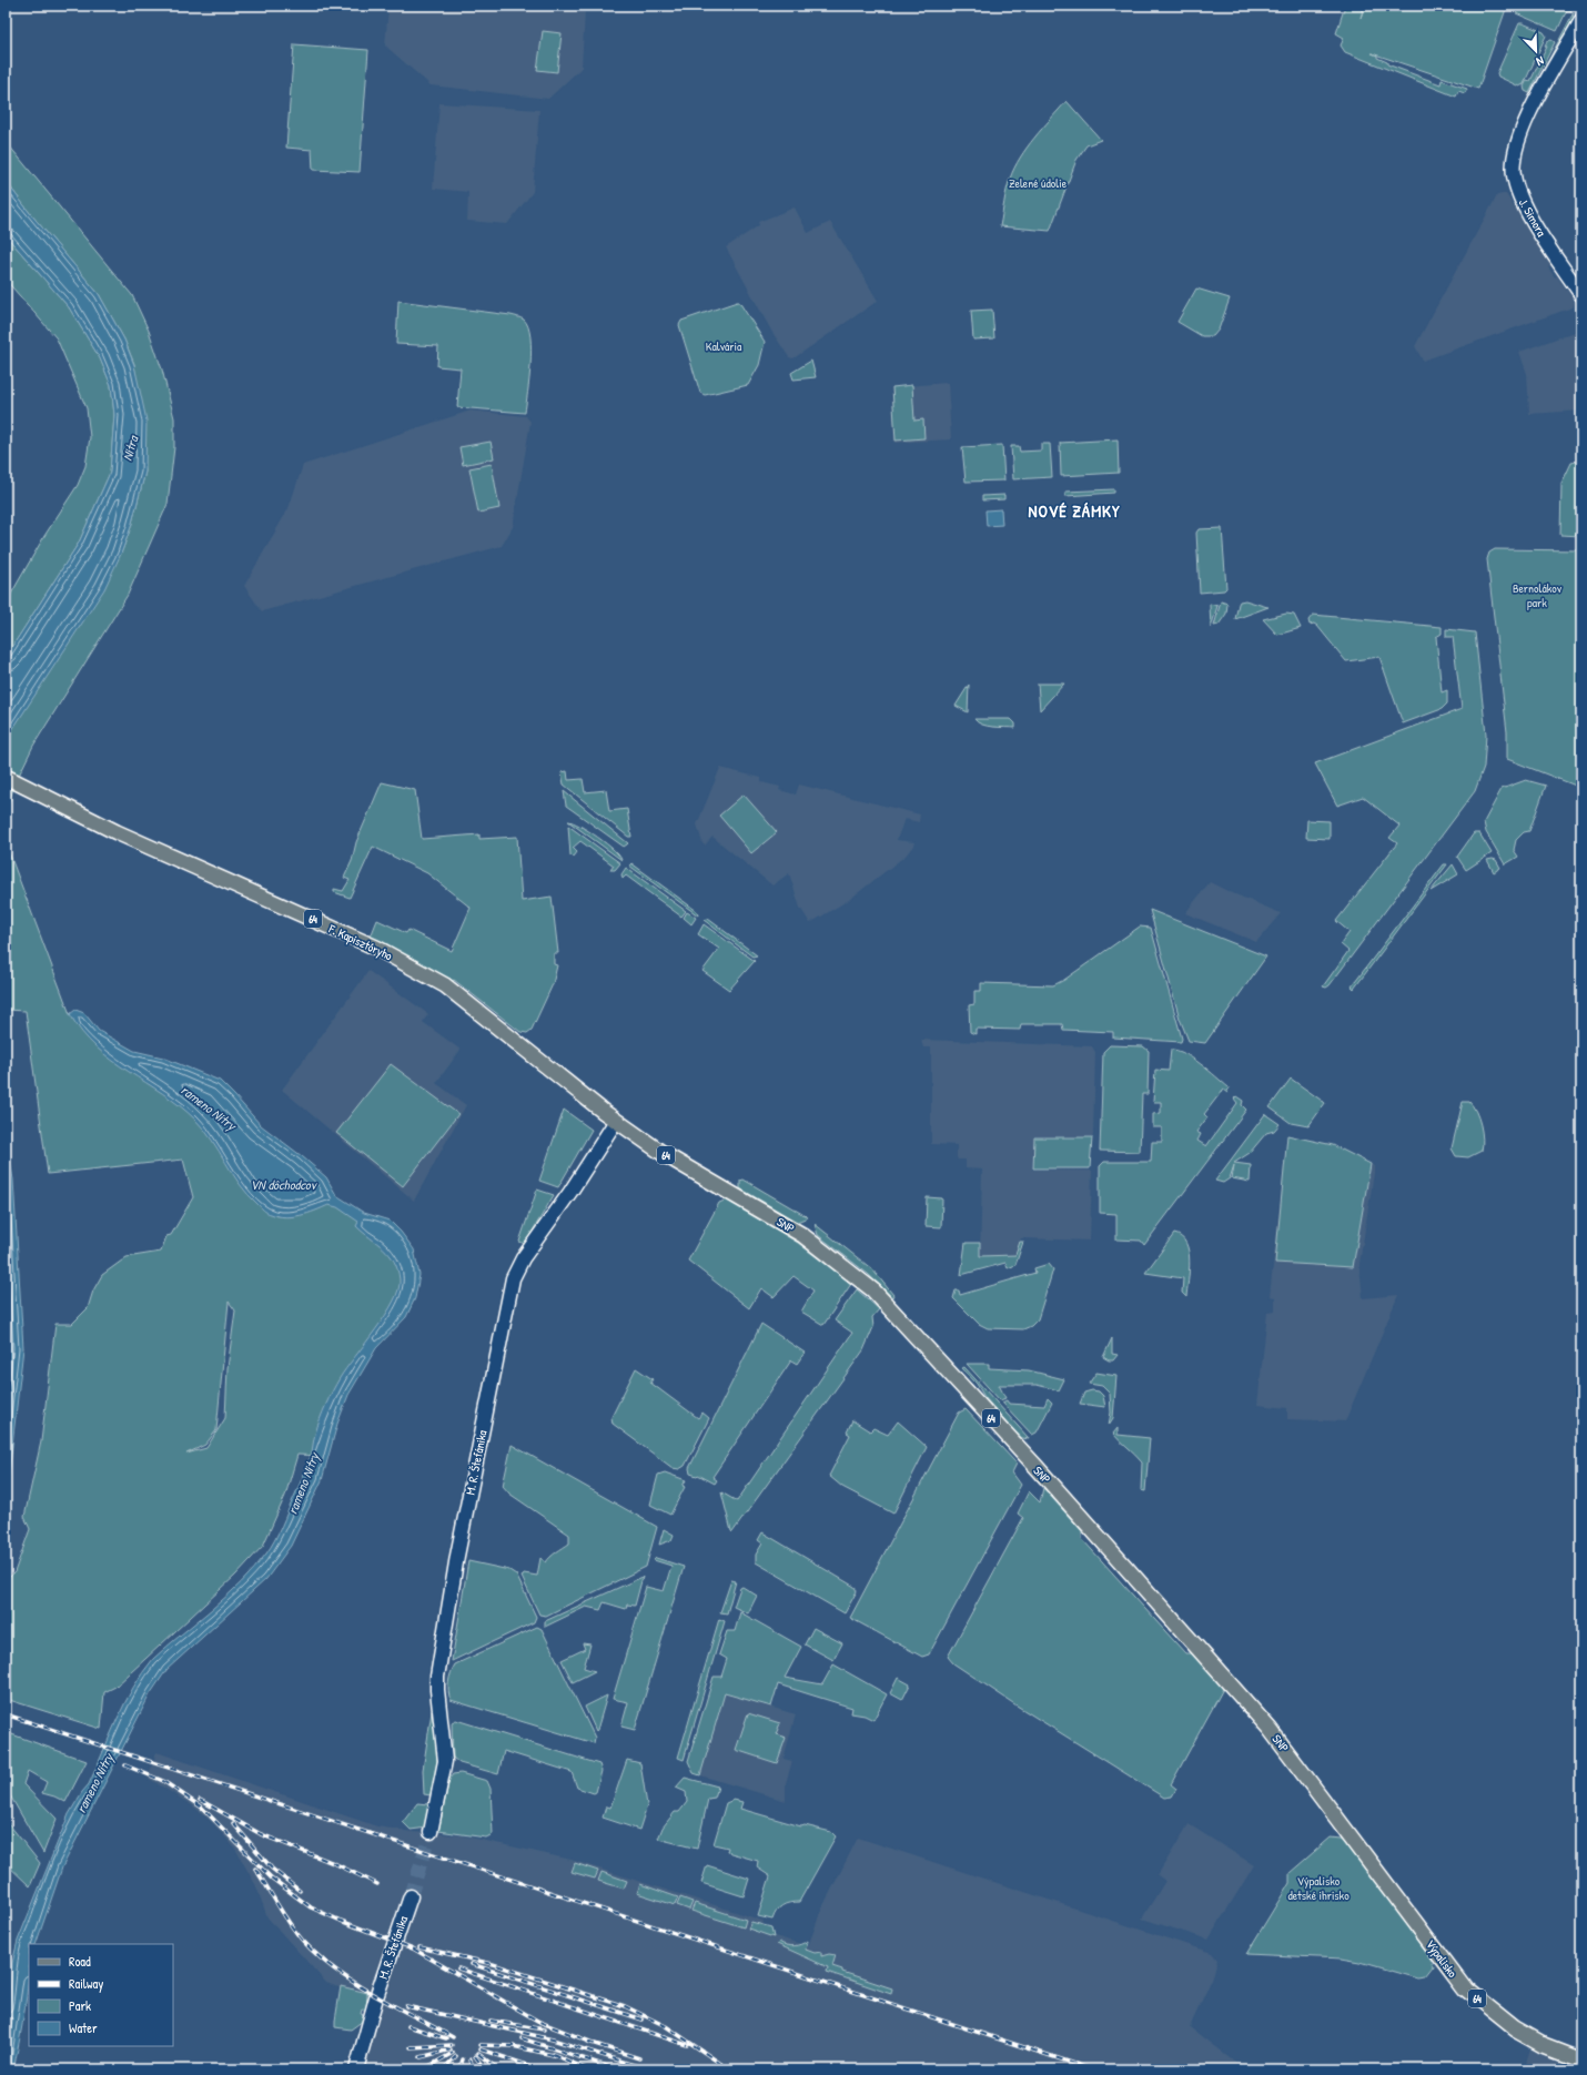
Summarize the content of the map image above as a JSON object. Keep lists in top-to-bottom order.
{
  "streets": {
    "main road": [
      "64",
      "F. Kapisztóryho",
      "SNP",
      "Výpalisko"
    ],
    "street": ["J. Simora", "M. R. Štefánika"]
  },
  "crossings": [
    ["F. Kapisztóryho", "SNP"],
    ["F. Kapisztóryho", "M. R. Štefánika"],
    ["SNP", "M. R. Štefánika"],
    ["SNP", "Výpalisko"]
  ],
  "districts": ["NOVÉ ZÁMKY"],
  "water": ["Nitra", "rameno Nitry", "VN dôchodcov"],
  "parks": [
    "Zelené údolie",
    "Kalvária",
    "Bernolákov park",
    "Výpalisko detské ihrisko"
  ],
  "legend": [
    "Road",
    "Railway",
    "Park",
    "Water"
  ],
  "north": "bottom right"
}
